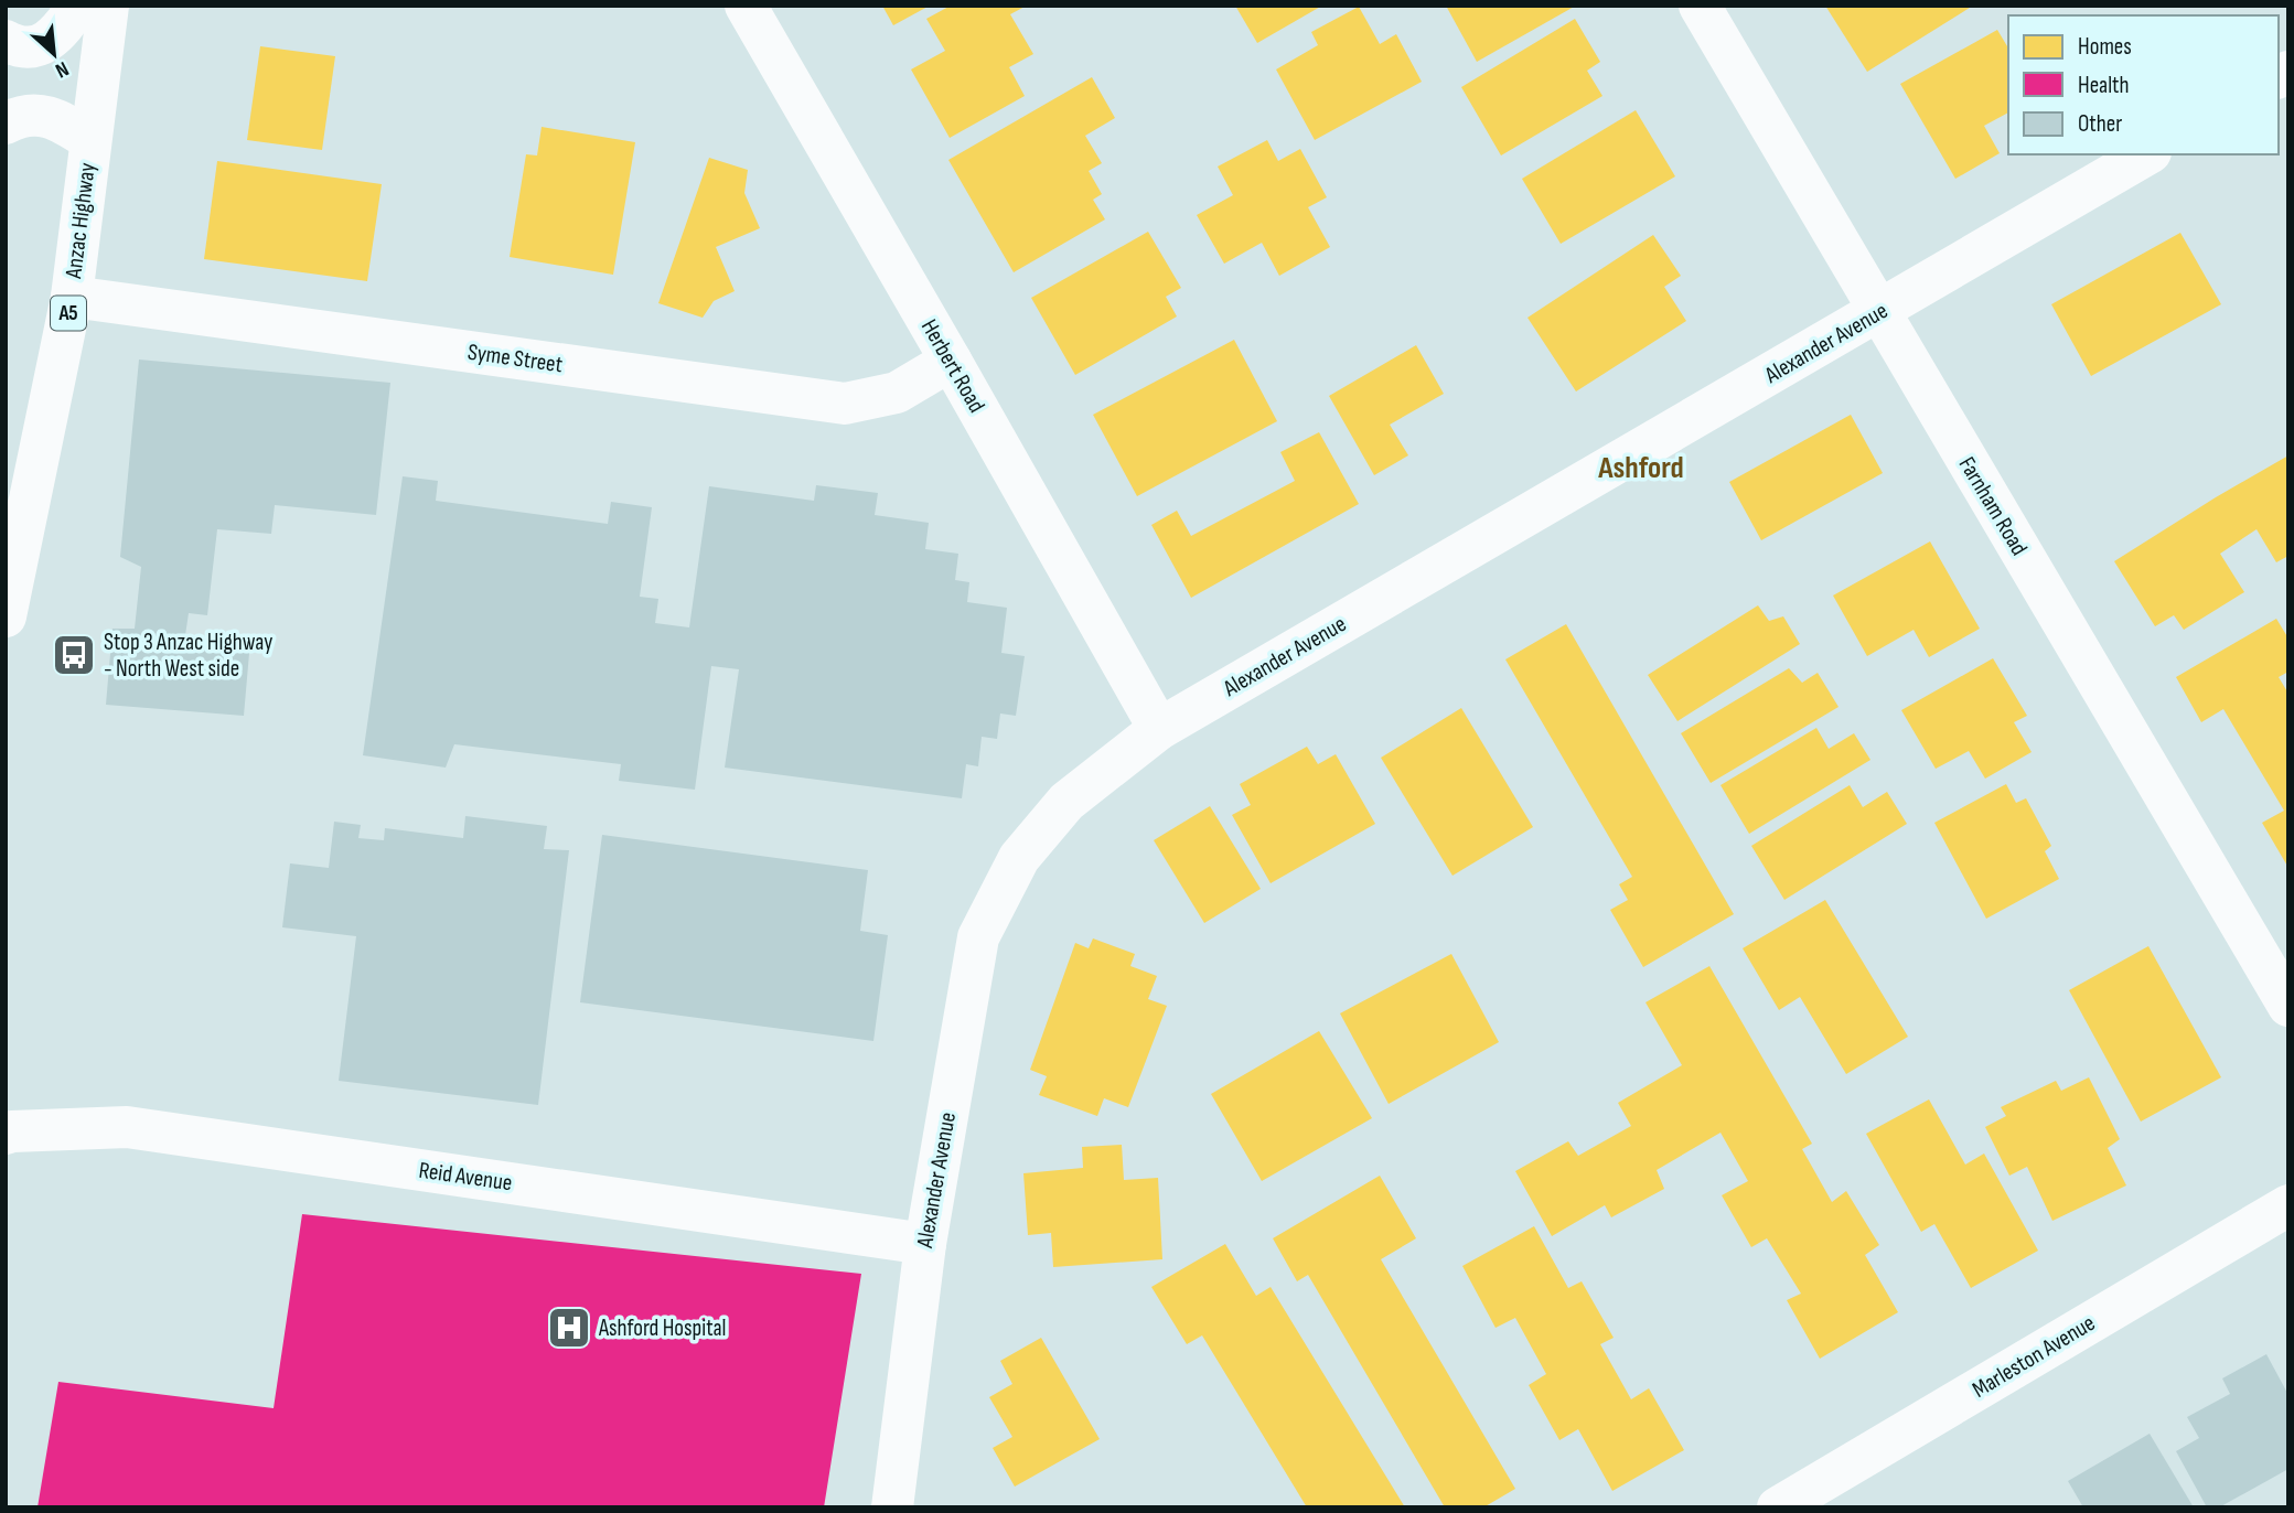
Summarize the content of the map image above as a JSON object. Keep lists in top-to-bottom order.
{
  "streets": {
    "main road": [
      "Anzac Highway",
      "A5",
      "Alexander Avenue",
      "Syme Street",
      "Herbert Road",
      "Farnham Road",
      "Reid Avenue",
      "Marleston Avenue"
    ]
  },
  "crossings": [
    ["Anzac Highway", "Syme Street"],
    ["Alexander Avenue", "Herbert Road"],
    ["Alexander Avenue", "Farnham Road"],
    ["Alexander Avenue", "Reid Avenue"],
    ["Syme Street", "Herbert Road"]
  ],
  "districts": ["Ashford"],
  "places": {
    "bus stop": ["Stop 3 Anzac Highway - North West side"],
    "hospital": ["Ashford Hospital"]
  },
  "legend": ["Homes", "Health", "Other"],
  "north": "bottom right"
}
